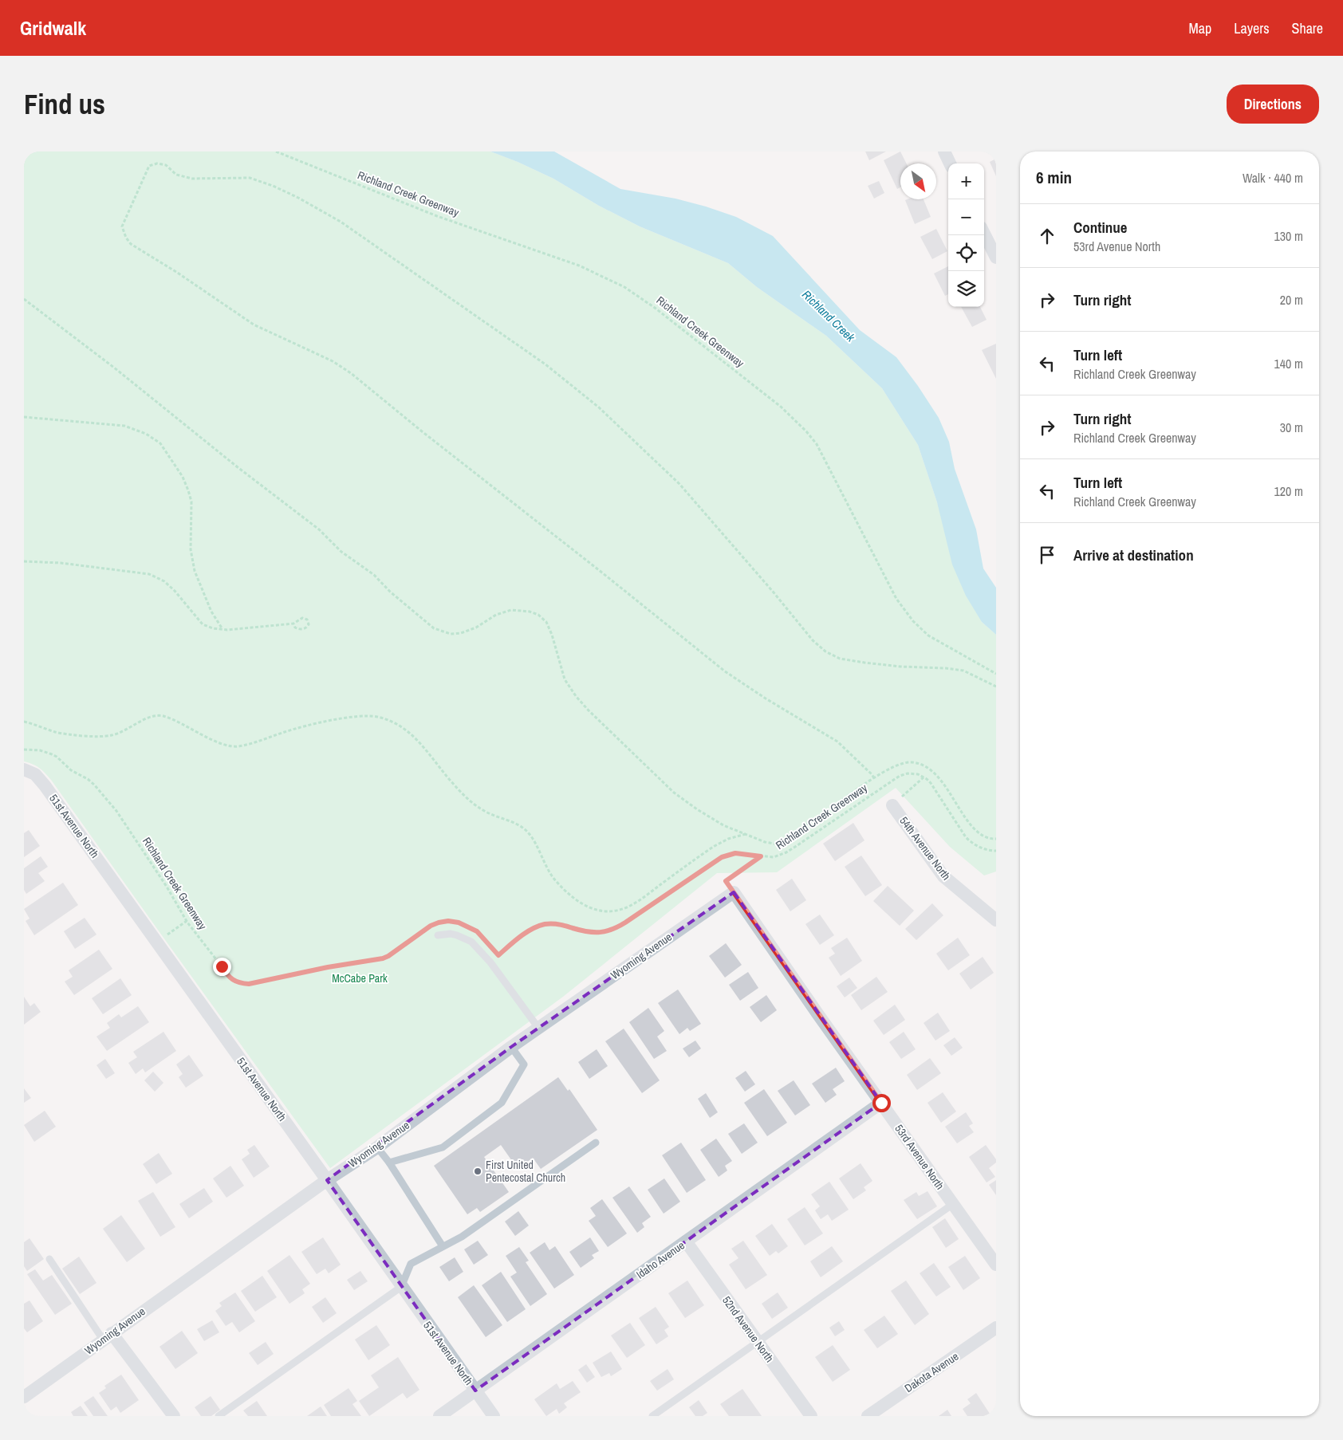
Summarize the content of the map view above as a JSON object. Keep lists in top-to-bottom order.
{
  "streets": {
    "street": [
      "51st Avenue North",
      "54th Avenue North",
      "Wyoming Avenue",
      "53rd Avenue North",
      "Idaho Avenue",
      "52nd Avenue North",
      "Dakota Avenue"
    ],
    "path": ["Richland Creek Greenway"]
  },
  "crossings": [
    ["51st Avenue North", "Wyoming Avenue"],
    ["51st Avenue North", "Idaho Avenue"],
    ["Wyoming Avenue", "53rd Avenue North"],
    ["53rd Avenue North", "Idaho Avenue"],
    ["Idaho Avenue", "52nd Avenue North"]
  ],
  "water": ["Richland Creek"],
  "parks": ["McCabe Park"],
  "places": ["First United Pentecostal Church"],
  "north": "bottom right",
  "page": {
    "header": "Gridwalk",
    "nav": ["Map", "Layers", "Share"],
    "buttons": "Directions",
    "title": "Find us",
    "heading": ["6 min", "Walk · 440 m"],
    "map_buttons": ["+", "−"],
    "list": [
      ["Continue", "53rd Avenue North", "130 m"],
      ["Turn right", "20 m"],
      ["Turn left", "Richland Creek Greenway", "140 m"],
      ["Turn right", "Richland Creek Greenway", "30 m"],
      ["Turn left", "Richland Creek Greenway", "120 m"],
      "Arrive at destination"
    ]
  }
}
